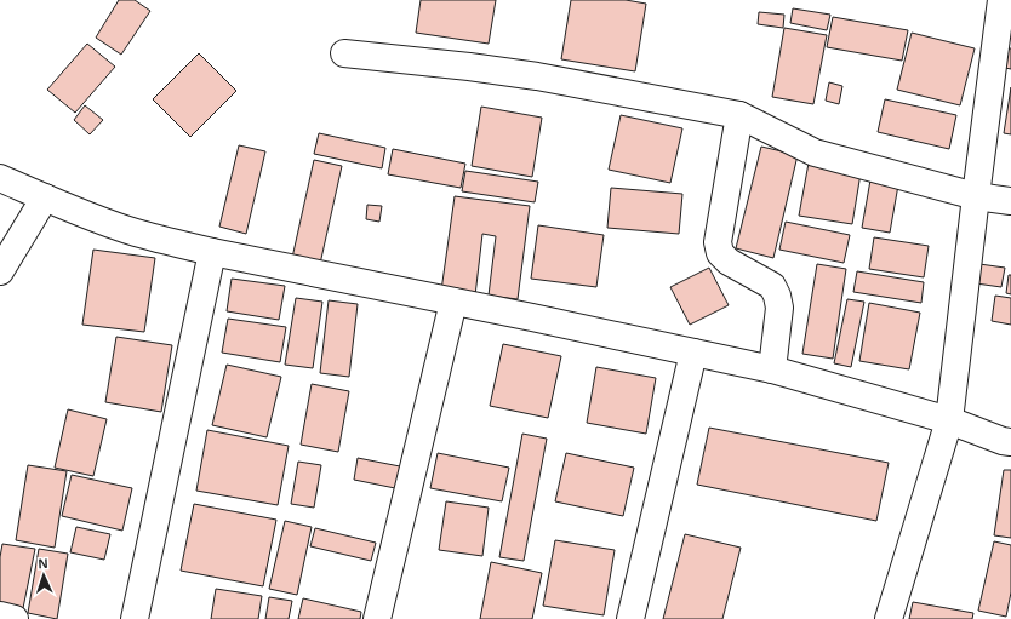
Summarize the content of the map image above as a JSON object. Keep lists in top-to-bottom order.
{
  "north": "top"
}
